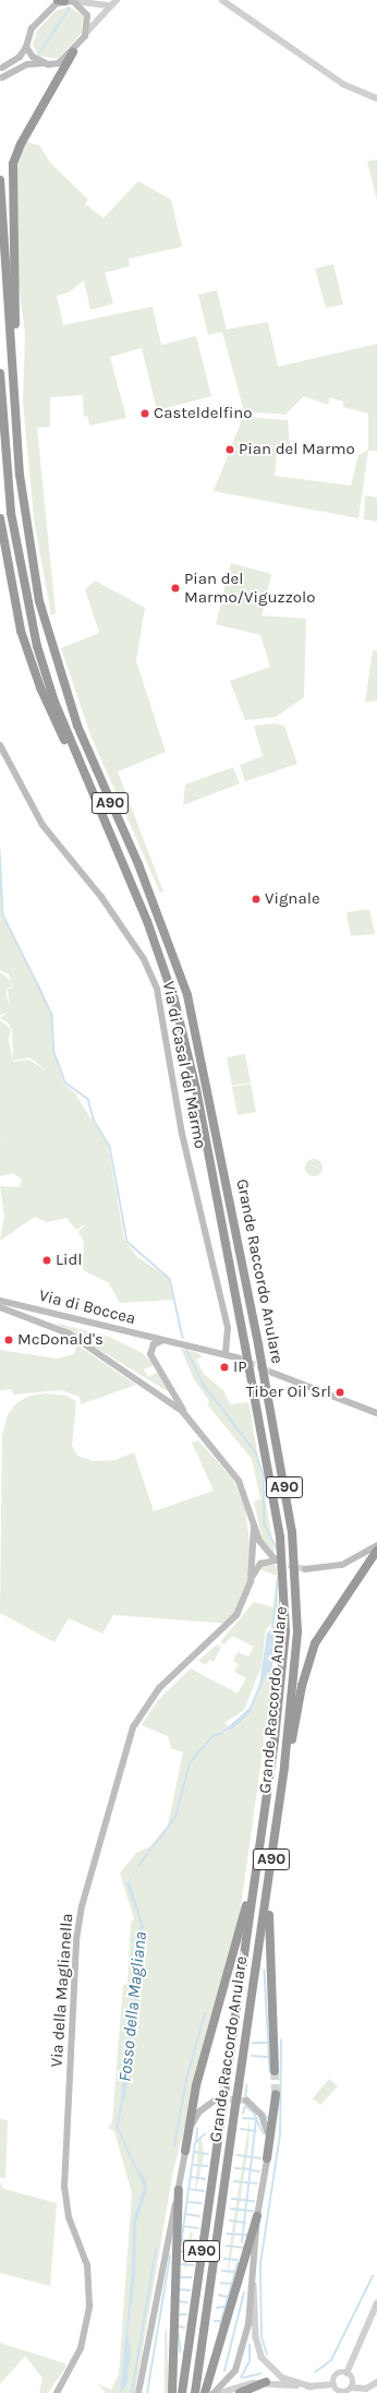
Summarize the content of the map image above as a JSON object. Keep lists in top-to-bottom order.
{
  "streets": {
    "highway": ["A90", "Grande Raccordo Anulare"],
    "main road": ["Via di Casal del Marmo", "Via di Boccea", "Via della Maglianella"]
  },
  "crossings": [
    ["Via di Casal del Marmo", "Via di Boccea"],
    ["Via di Boccea", "Via della Maglianella"]
  ],
  "water": ["Fosso della Magliana"],
  "places": [
    "Casteldelfino",
    "Pian del Marmo",
    "Pian del Marmo/Viguzzolo",
    "Vignale",
    "Lidl",
    "McDonald's",
    "IP",
    "Tiber Oil Srl"
  ]
}
